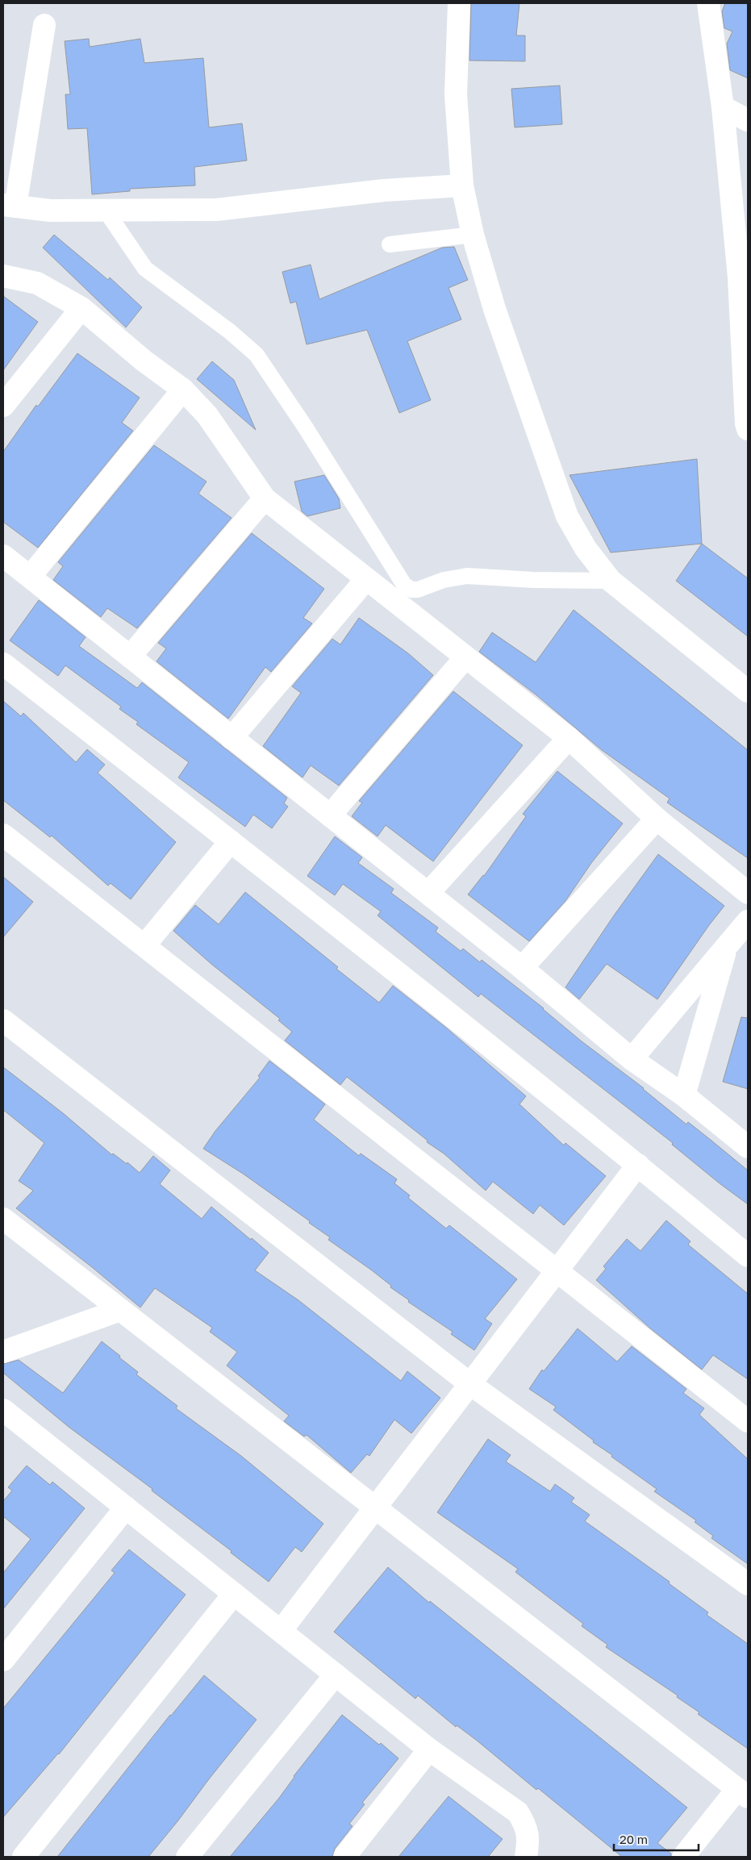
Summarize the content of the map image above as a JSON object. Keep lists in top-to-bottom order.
{
  "scale_bar": "20 m"
}
